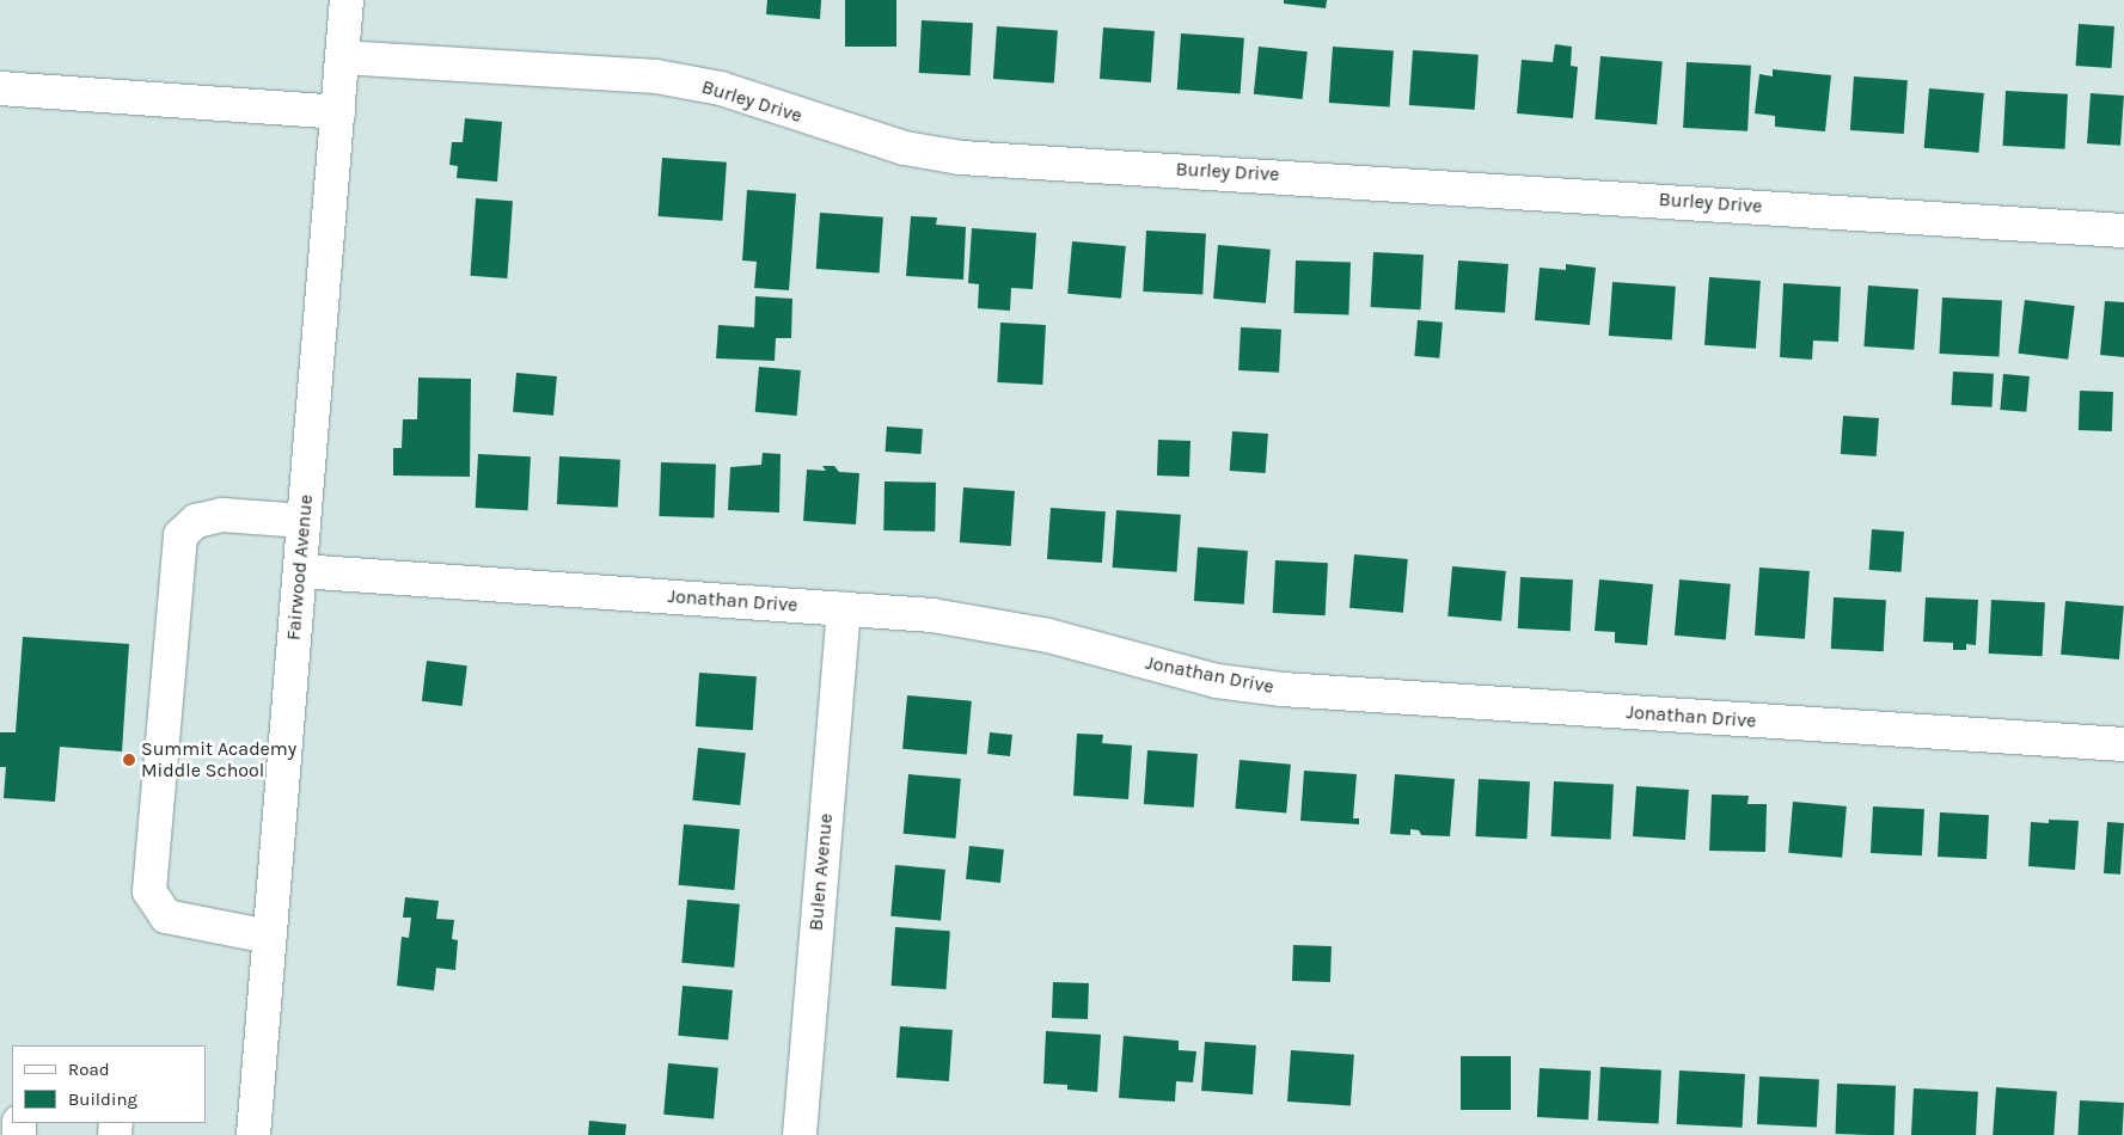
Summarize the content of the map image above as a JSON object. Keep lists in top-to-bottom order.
{
  "streets": {
    "street": [
      "Burley Drive",
      "Fairwood Avenue",
      "Jonathan Drive",
      "Bulen Avenue"
    ]
  },
  "crossings": [
    ["Burley Drive", "Fairwood Avenue"],
    ["Fairwood Avenue", "Jonathan Drive"],
    ["Jonathan Drive", "Bulen Avenue"]
  ],
  "places": ["Summit Academy Middle School"],
  "legend": ["Road", "Building"]
}
